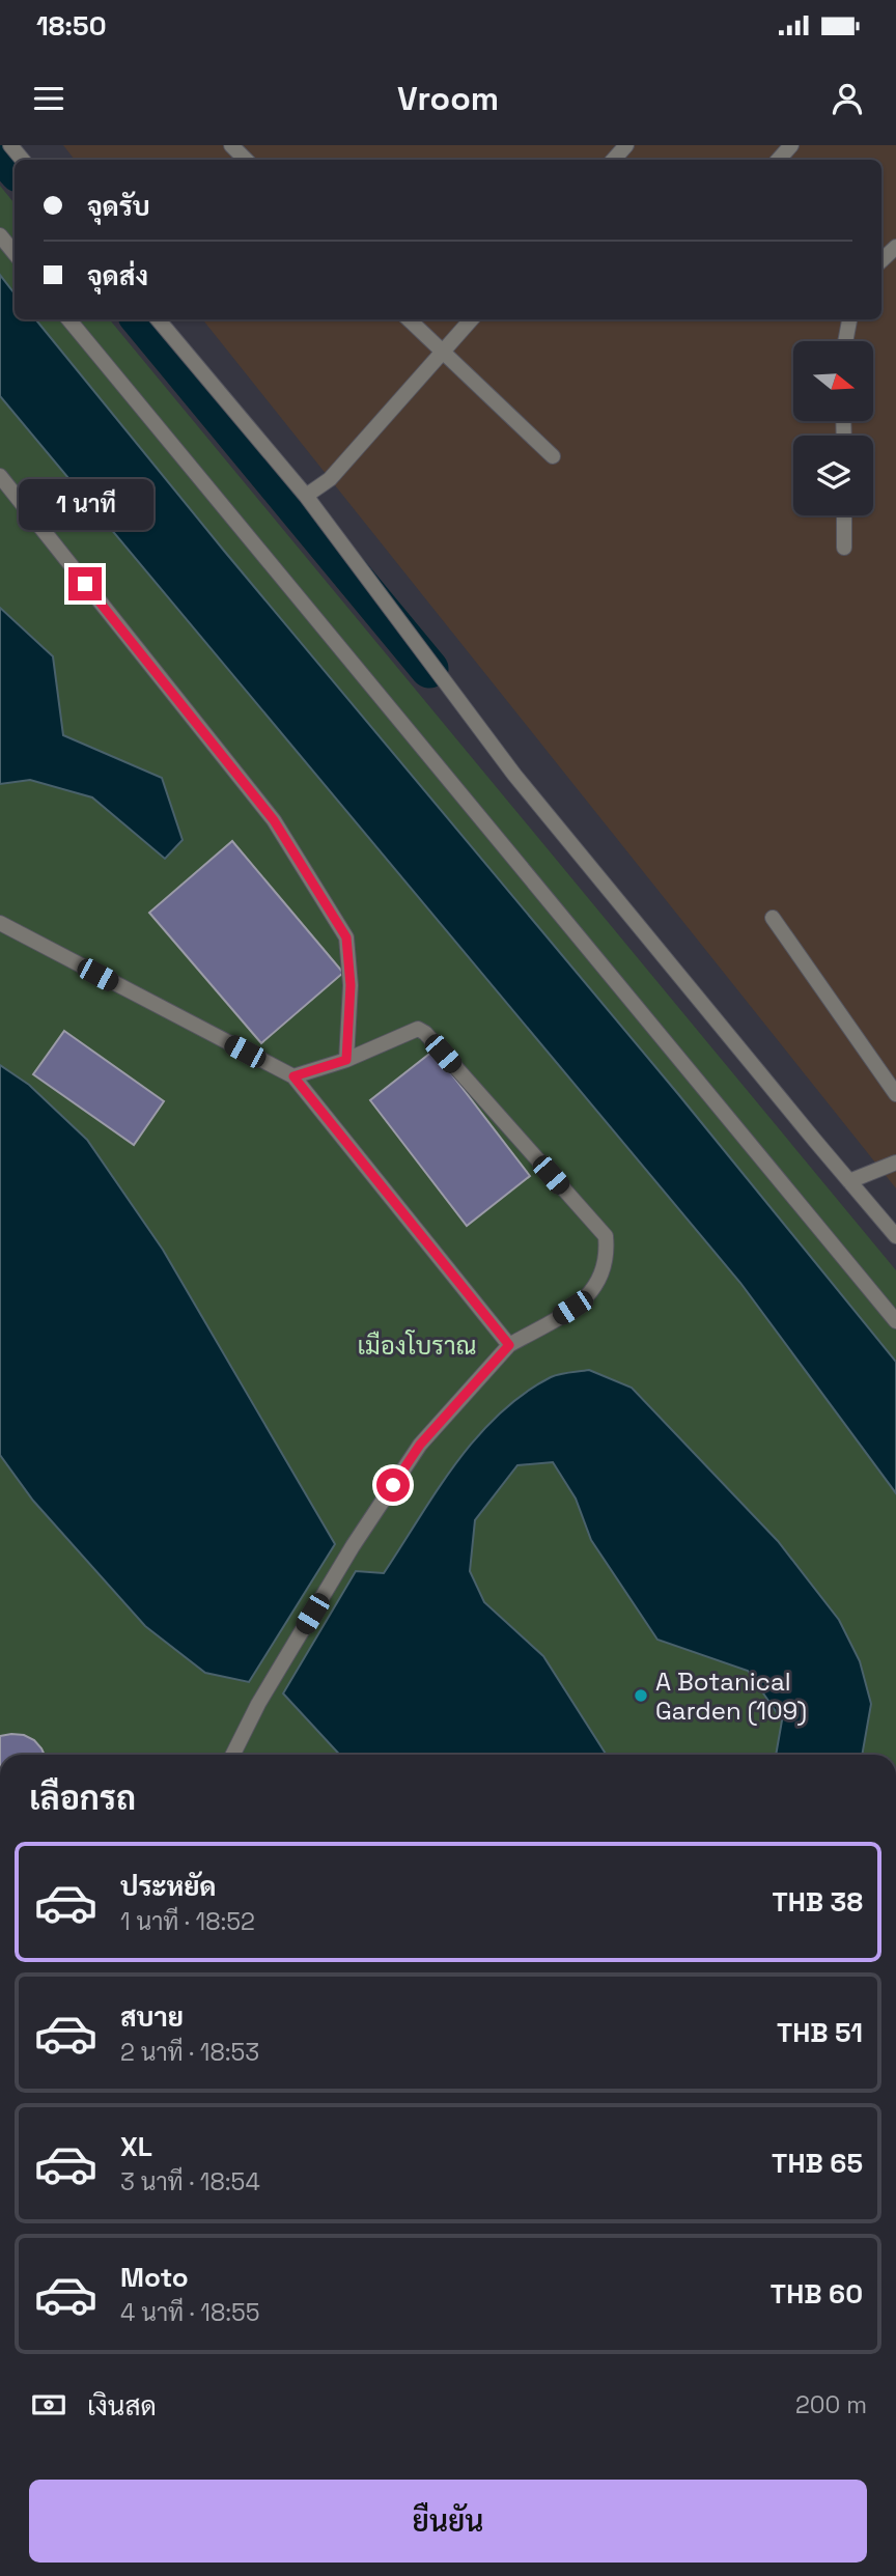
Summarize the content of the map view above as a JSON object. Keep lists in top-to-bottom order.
{
  "parks": ["เมืองโบราณ"],
  "places": ["A Botanical Garden (109)"],
  "north": "right",
  "page": {
    "status": "18:50",
    "header": "Vroom",
    "banner": ["จุดรับ", "จุดส่ง"],
    "bubble": "1 นาที",
    "heading": "เลือกรถ",
    "list": [
      {
        "name": "ประหยัด",
        "note": "1 นาที · 18:52",
        "value": "THB 38"
      },
      {
        "name": "สบาย",
        "note": "2 นาที · 18:53",
        "value": "THB 51"
      },
      {
        "name": "XL",
        "note": "3 นาที · 18:54",
        "value": "THB 65"
      },
      {
        "name": "Moto",
        "note": "4 นาที · 18:55",
        "value": "THB 60"
      }
    ],
    "pay": ["เงินสด", "200 m"],
    "buttons": "ยืนยัน"
  }
}
